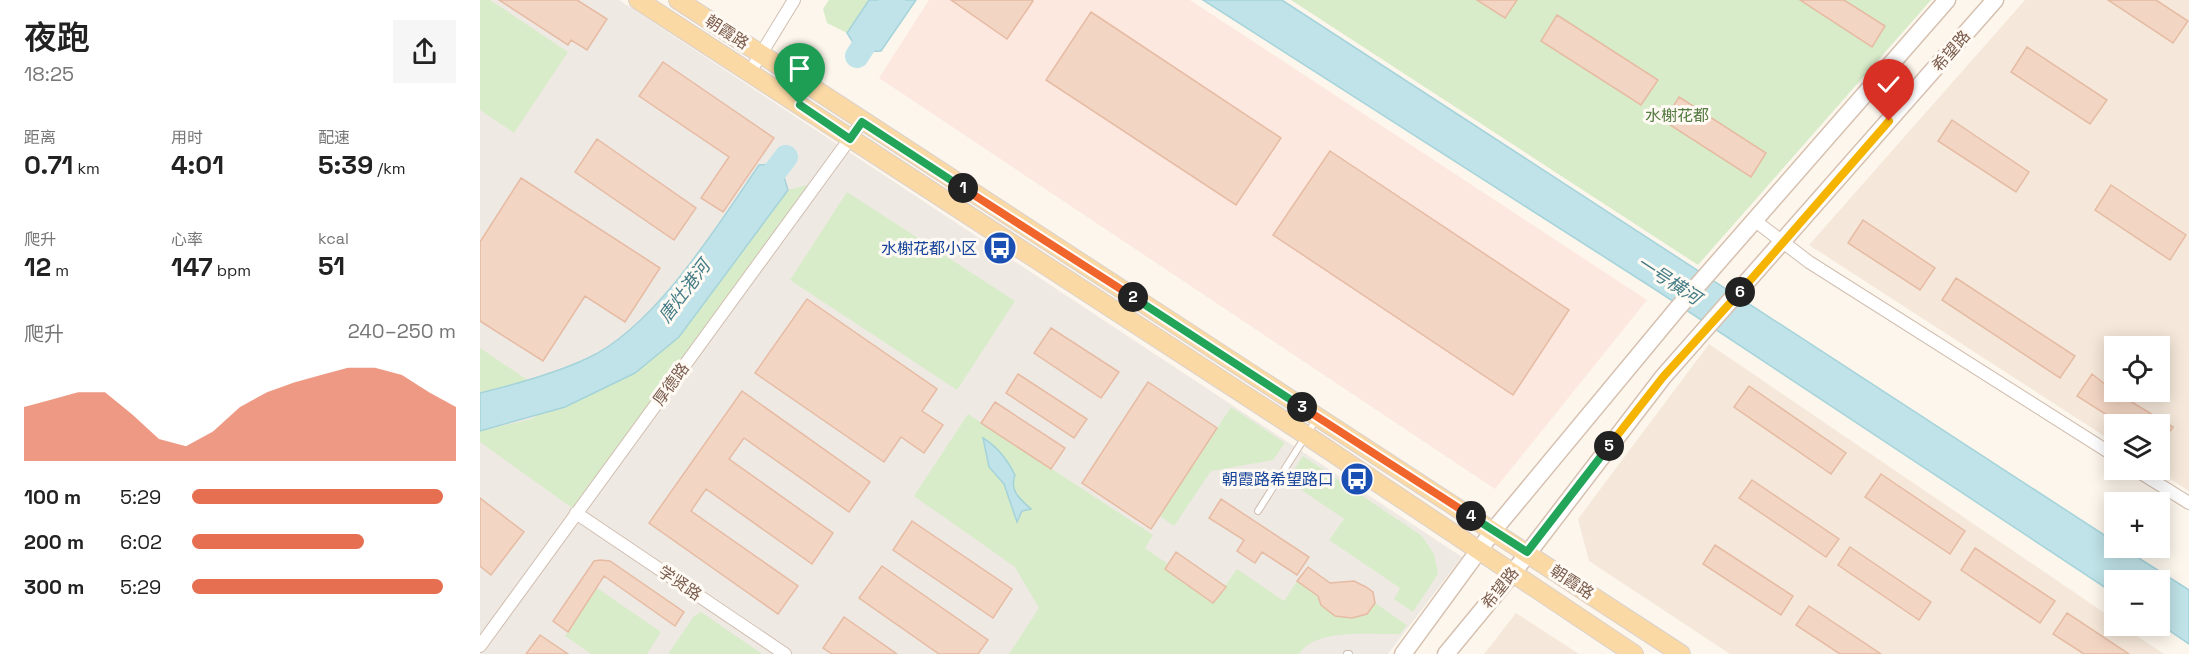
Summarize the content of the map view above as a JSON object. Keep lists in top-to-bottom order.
{
  "streets": {
    "main road": ["朝霞路", "希望路"],
    "street": ["厚德路", "学贤路"]
  },
  "crossings": [
    ["朝霞路", "希望路"],
    ["朝霞路", "厚德路"],
    ["厚德路", "学贤路"]
  ],
  "water": ["一号横河", "唐灶港河"],
  "parks": ["水榭花都"],
  "places": {
    "bus stop": ["水榭花都小区", "朝霞路希望路口"]
  },
  "page": {
    "heading": ["夜跑", "18:25"],
    "stats": [
      ["距离", "0.71 km"],
      ["用时", "4:01"],
      ["配速", "5:39 /km"],
      ["爬升", "12 m"],
      ["心率", "147 bpm"],
      ["kcal", "51"]
    ],
    "pins": [
      "1",
      "6",
      "2",
      "3",
      "5",
      "4"
    ],
    "chart": ["爬升", "240–250 m"],
    "map_buttons": ["+", "−"],
    "list": [
      {
        "name": "100 m",
        "note": "5:29"
      },
      {
        "name": "200 m",
        "note": "6:02"
      },
      {
        "name": "300 m",
        "note": "5:29"
      }
    ]
  }
}
